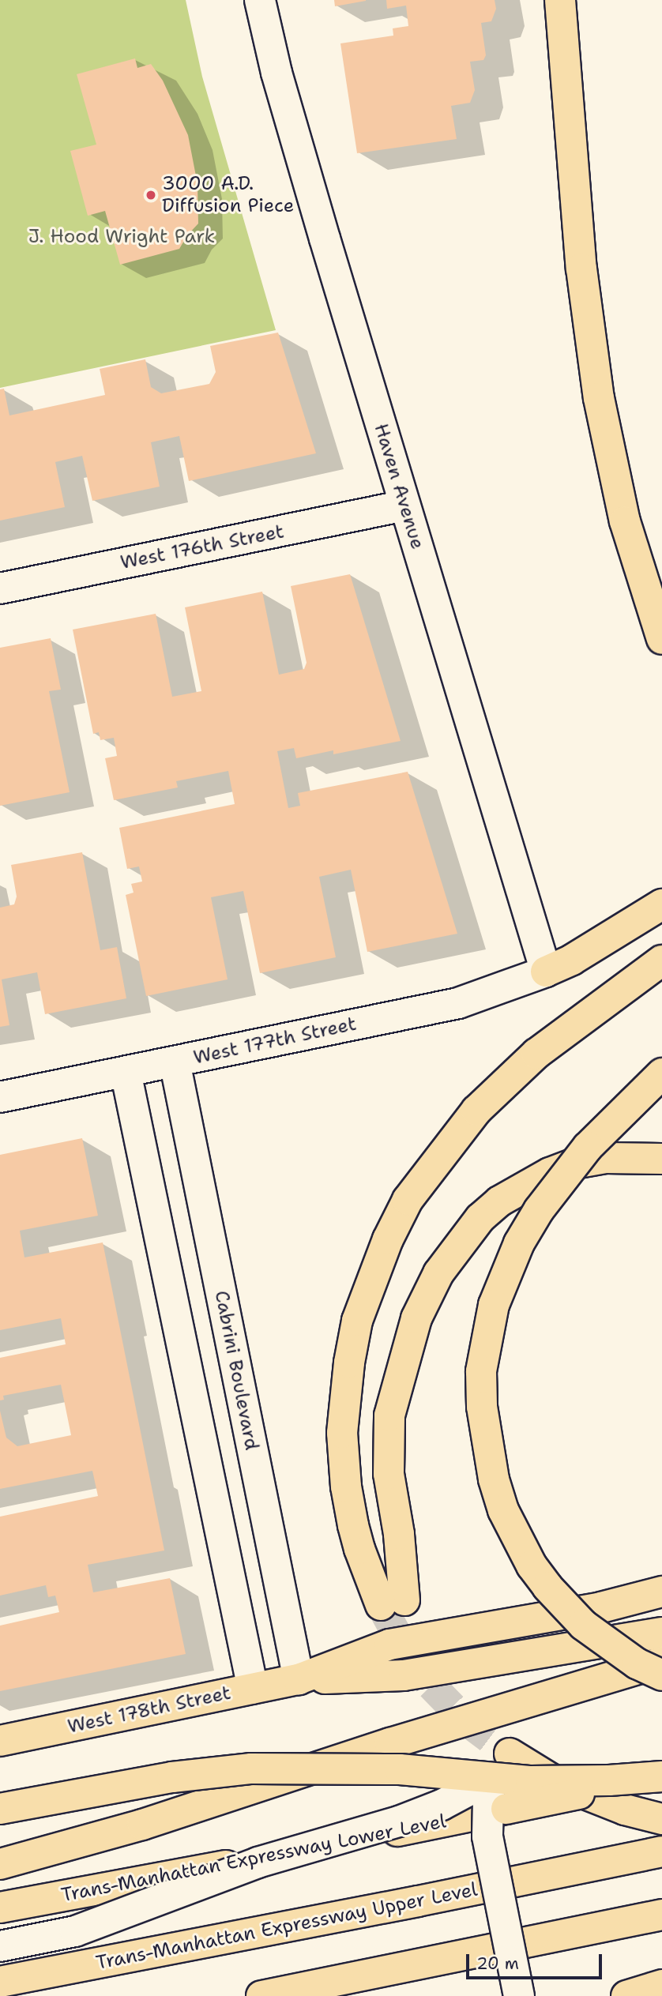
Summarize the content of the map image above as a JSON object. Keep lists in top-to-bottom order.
{
  "streets": {
    "main road": ["West 178th Street", "Trans-Manhattan Expressway Lower Level", "Trans-Manhattan Expressway Upper Level"],
    "street": [
      "Haven Avenue",
      "West 176th Street",
      "West 177th Street",
      "Cabrini Boulevard"
    ]
  },
  "crossings": [
    ["Haven Avenue", "West 176th Street"],
    ["Haven Avenue", "West 177th Street"],
    ["West 177th Street", "Cabrini Boulevard"],
    ["Cabrini Boulevard", "West 178th Street"]
  ],
  "parks": ["J. Hood Wright Park"],
  "places": ["3000 A.D. Diffusion Piece"],
  "scale_bar": "20 m"
}
